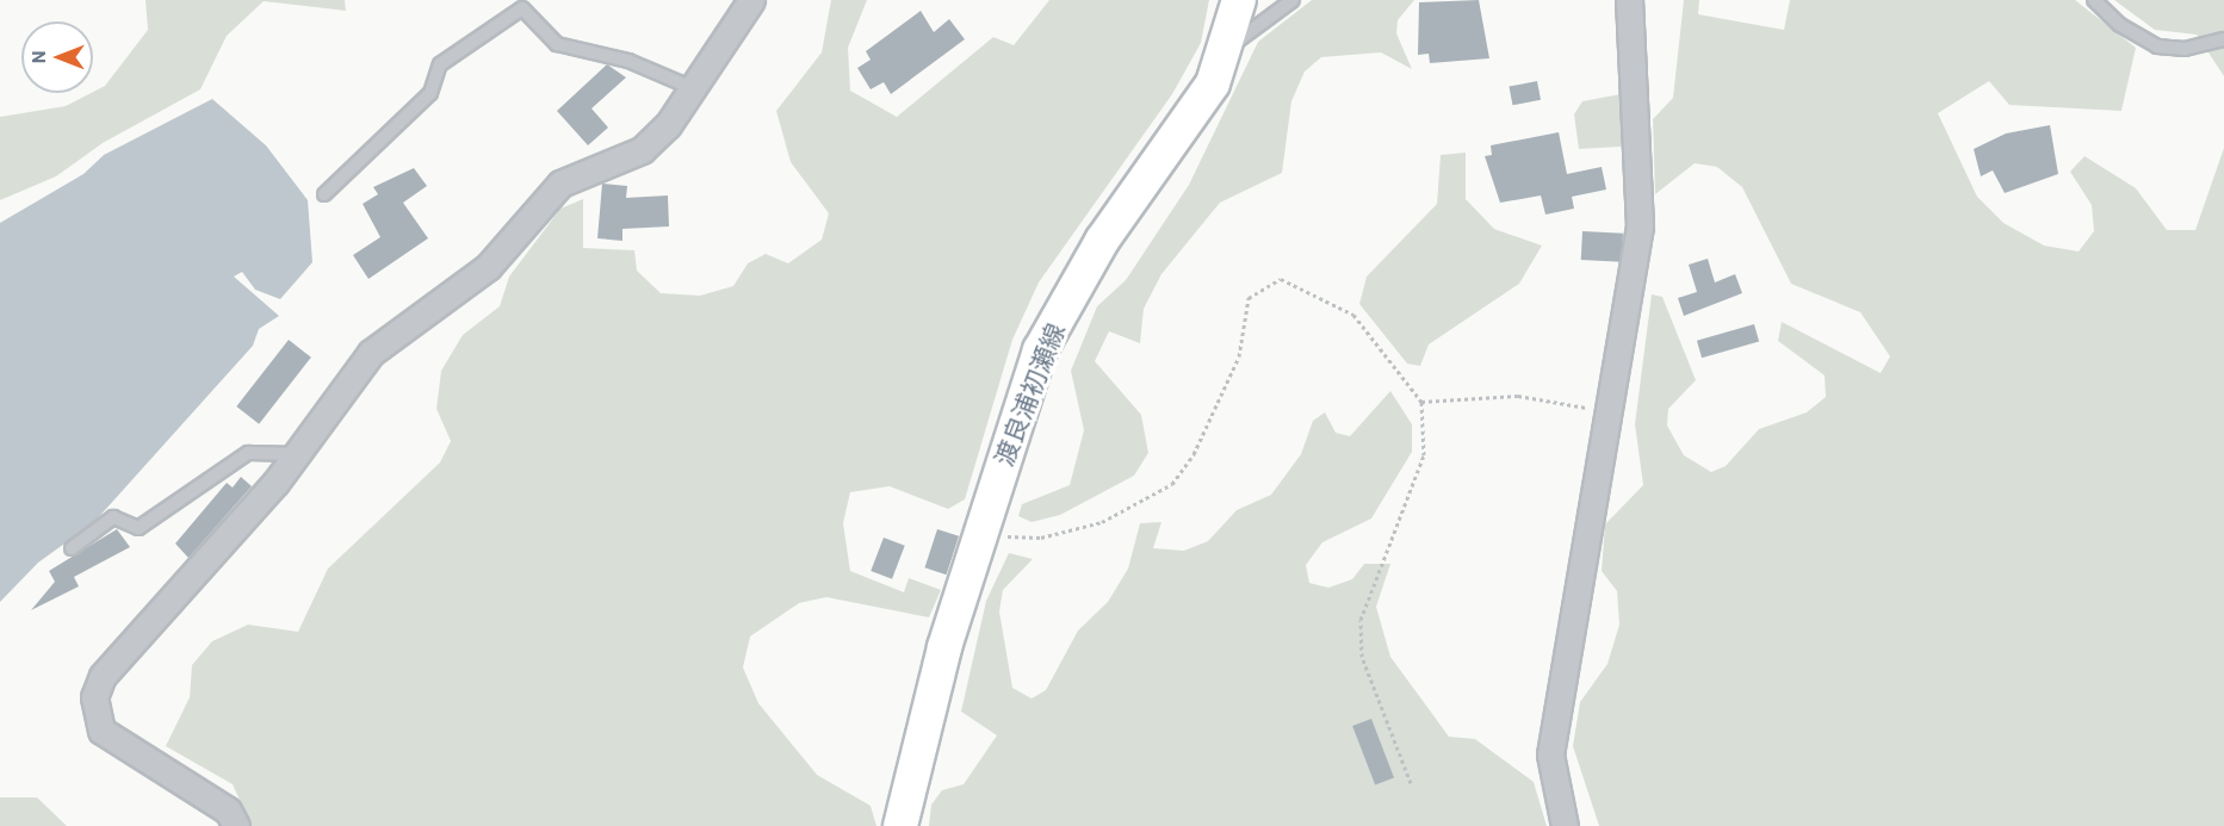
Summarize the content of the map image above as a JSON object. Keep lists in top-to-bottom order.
{
  "streets": {
    "main road": ["渡良浦初瀬線"]
  },
  "north": "left"
}
